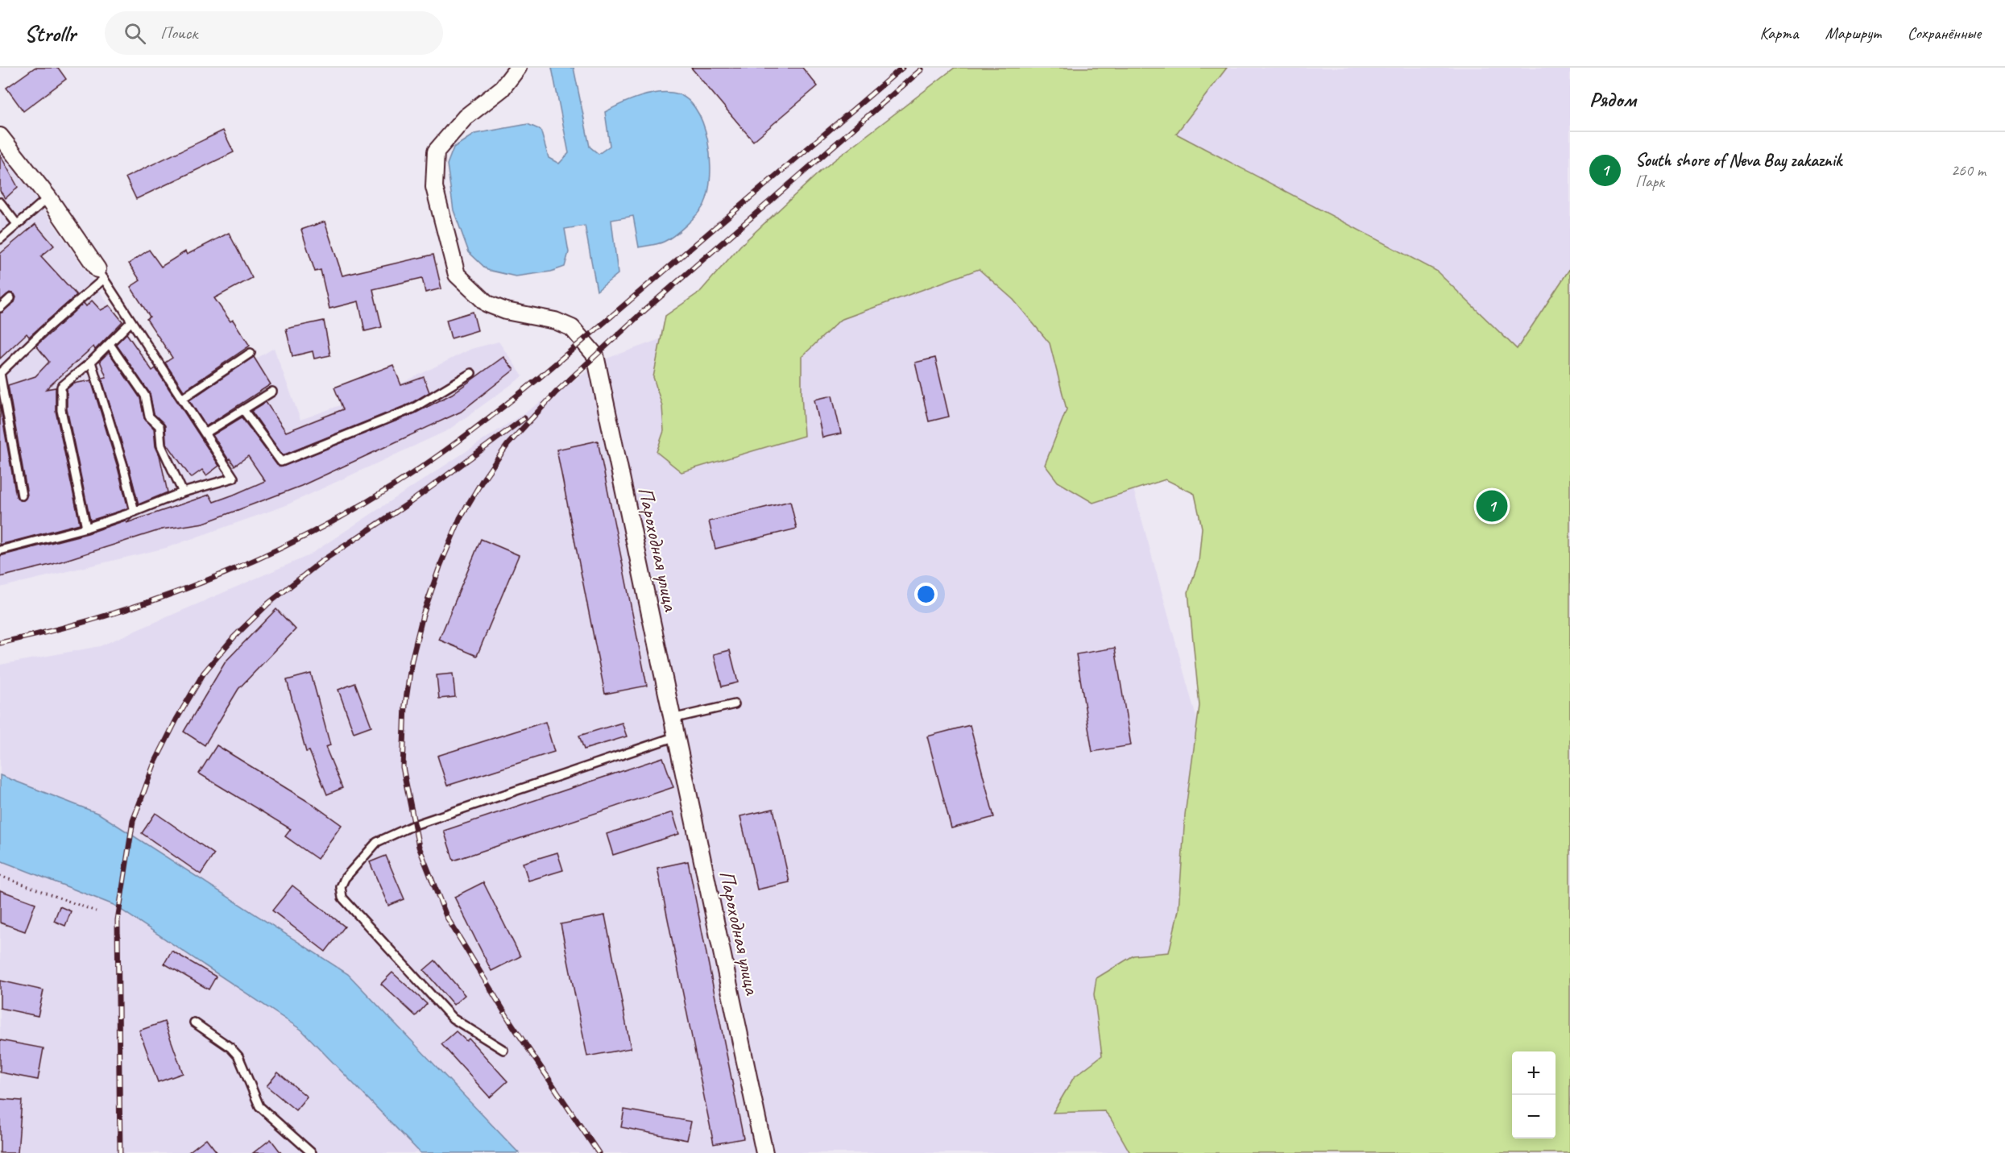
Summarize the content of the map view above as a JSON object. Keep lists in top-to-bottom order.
{
  "streets": {
    "street": ["Пароходная улица"]
  },
  "page": {
    "header": "Strollr",
    "search": "Поиск",
    "nav": ["Карта", "Маршрут", "Сохранённые"],
    "heading": "Рядом",
    "list": [
      {
        "mark": "1",
        "name": "South shore of Neva Bay zakaznik",
        "note": "Парк",
        "value": "260 m"
      }
    ],
    "pins": "1",
    "map_buttons": ["+", "−"]
  }
}
